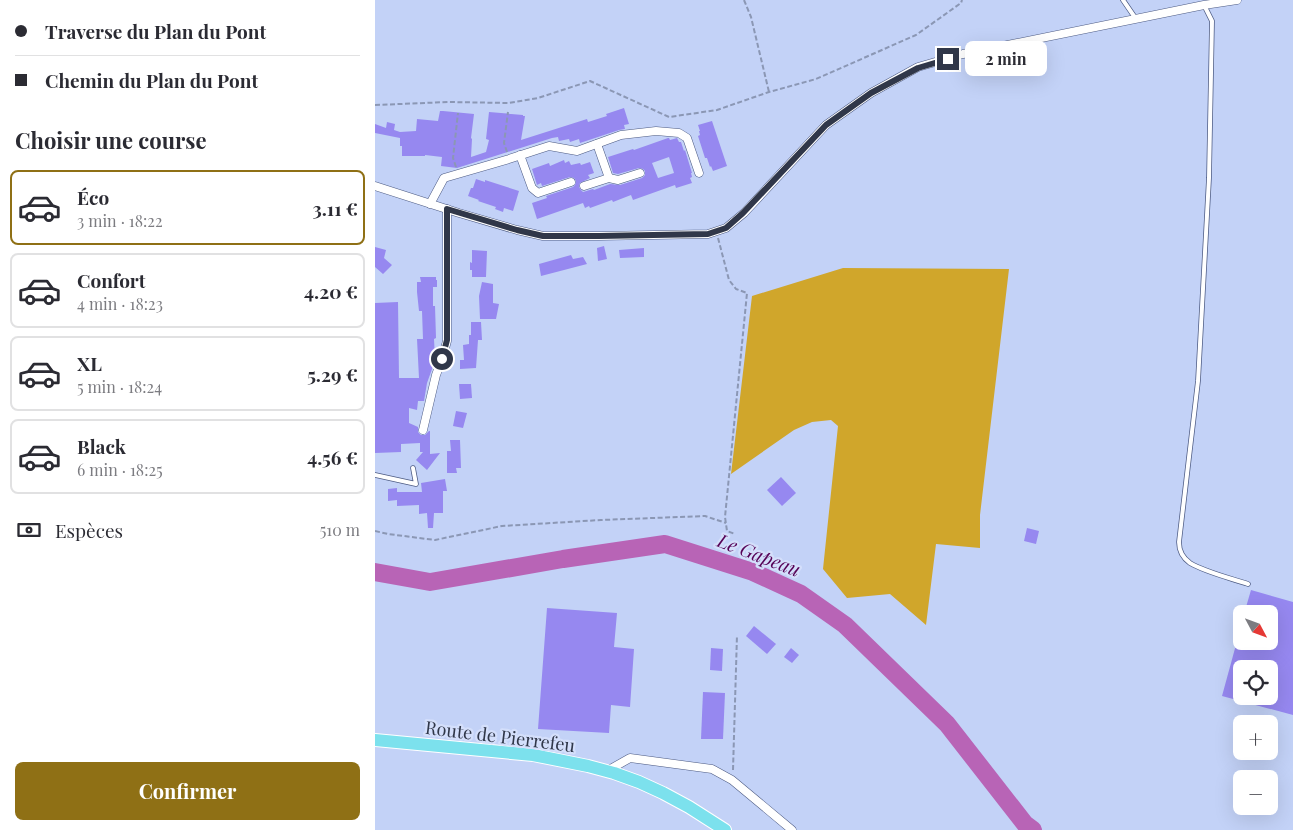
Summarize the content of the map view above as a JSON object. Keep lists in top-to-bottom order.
{
  "streets": {
    "main road": ["Route de Pierrefeu"]
  },
  "water": ["Le Gapeau"],
  "north": "bottom right",
  "page": {
    "banner": ["Traverse du Plan du Pont", "Chemin du Plan du Pont"],
    "bubble": "2 min",
    "heading": "Choisir une course",
    "list": [
      {
        "name": "Éco",
        "note": "3 min · 18:22",
        "value": "3.11 €"
      },
      {
        "name": "Confort",
        "note": "4 min · 18:23",
        "value": "4.20 €"
      },
      {
        "name": "XL",
        "note": "5 min · 18:24",
        "value": "5.29 €"
      },
      {
        "name": "Black",
        "note": "6 min · 18:25",
        "value": "4.56 €"
      }
    ],
    "pay": ["Espèces", "510 m"],
    "map_buttons": ["+", "−"],
    "buttons": "Confirmer"
  }
}
